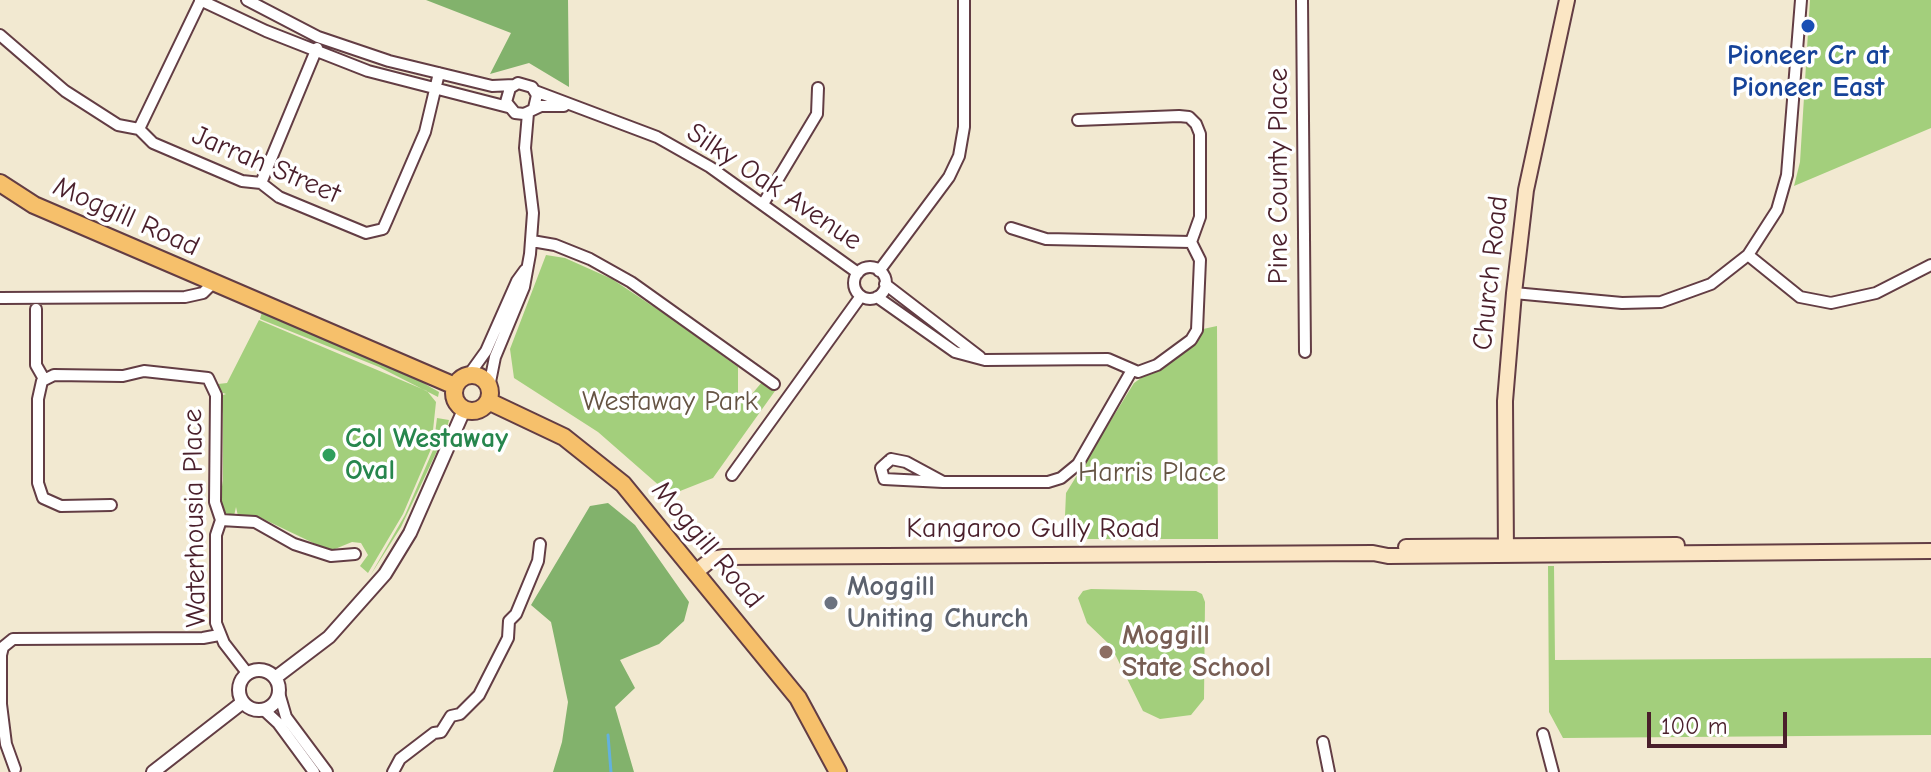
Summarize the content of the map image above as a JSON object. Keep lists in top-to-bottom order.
{
  "streets": {
    "main road": ["Moggill Road", "Church Road", "Kangaroo Gully Road"],
    "street": [
      "Jarrah Street",
      "Pine County Place",
      "Silky Oak Avenue",
      "Waterhousia Place"
    ]
  },
  "crossings": [
    ["Jarrah Street", "Silky Oak Avenue"],
    ["Moggill Road", "Kangaroo Gully Road"],
    ["Church Road", "Kangaroo Gully Road"]
  ],
  "parks": ["Westaway Park", "Harris Place"],
  "places": [
    "Pioneer Cr at Pioneer East",
    "Col Westaway Oval",
    "Moggill Uniting Church",
    "Moggill State School"
  ],
  "scale_bar": "100 m"
}
